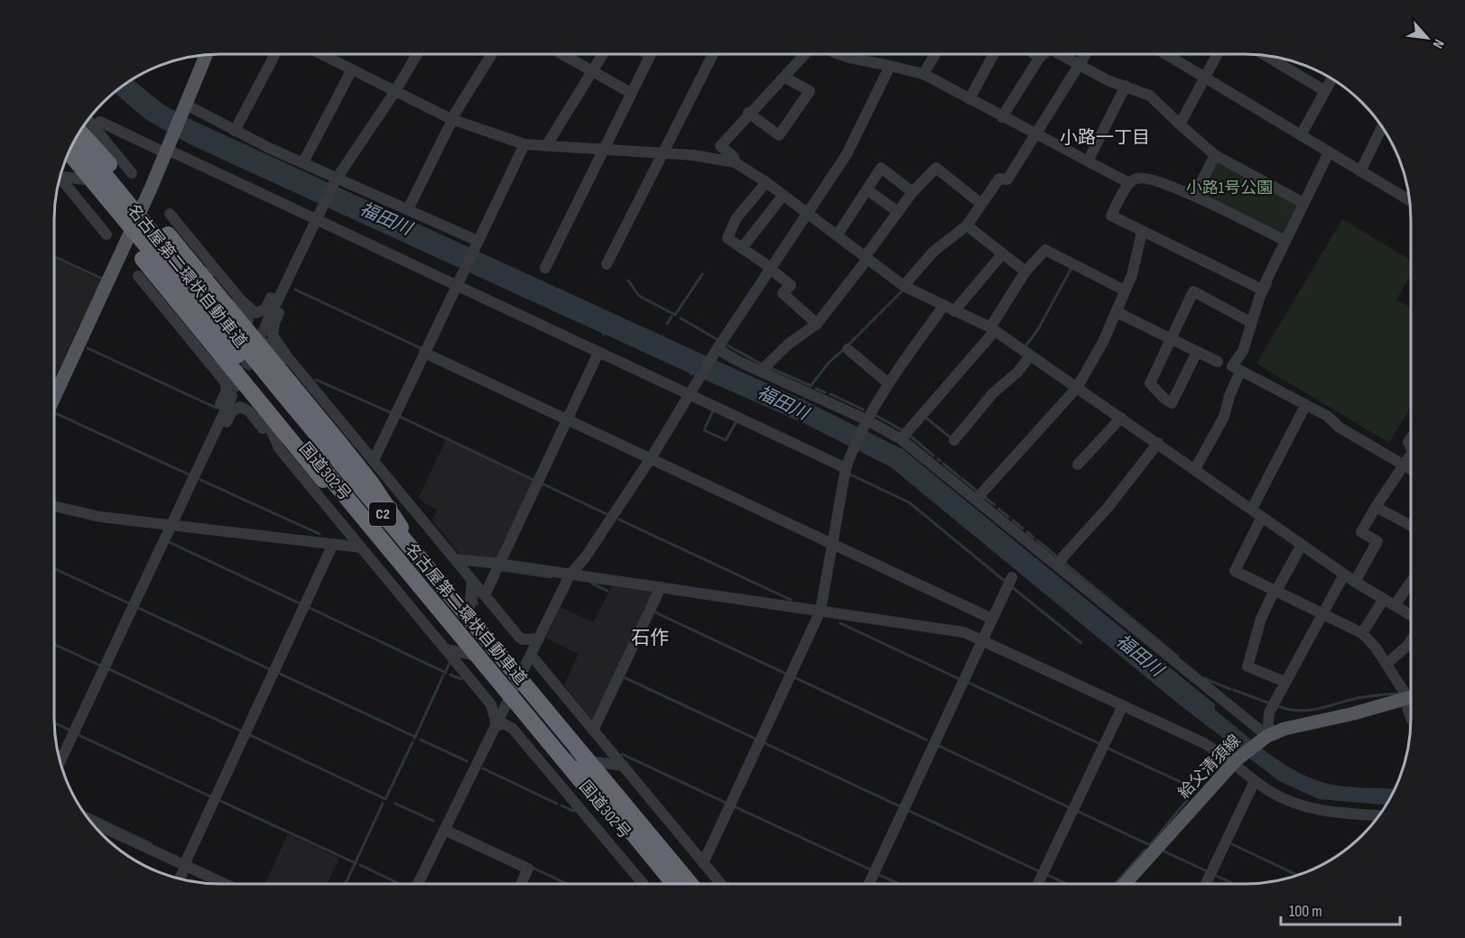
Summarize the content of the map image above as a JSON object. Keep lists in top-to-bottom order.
{
  "streets": {
    "highway": ["名古屋第二環状自動車道", "国道302号", "C2"],
    "main road": ["給父清須線"]
  },
  "districts": ["小路一丁目", "石作"],
  "water": ["福田川"],
  "parks": ["小路1号公園"],
  "scale_bar": "100 m",
  "north": "bottom right"
}
